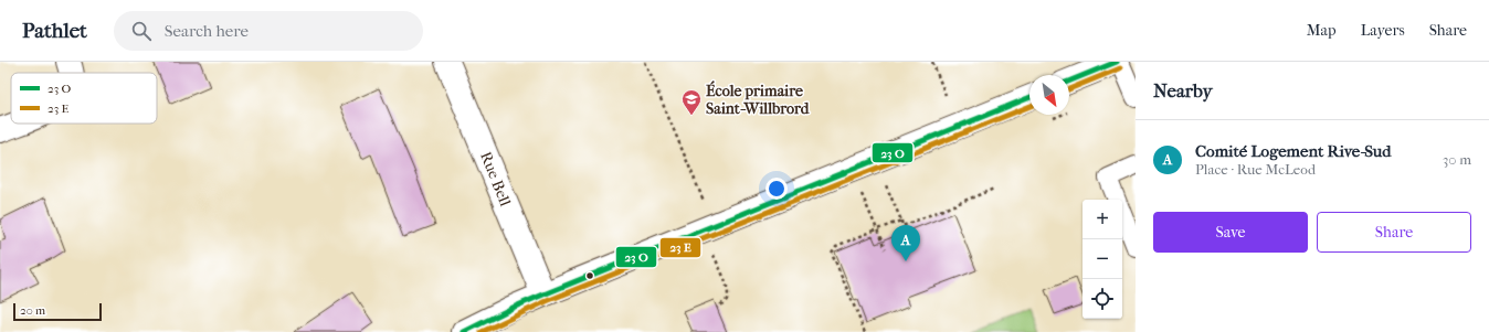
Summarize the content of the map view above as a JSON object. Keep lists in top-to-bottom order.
{
  "streets": {
    "street": ["Rue Bell"]
  },
  "places": {
    "school or university": ["École primaire Saint-Willbrord"]
  },
  "legend": ["23 O", "23 E"],
  "scale_bar": "20 m",
  "north": "bottom right",
  "page": {
    "header": "Pathlet",
    "search": "Search here",
    "nav": ["Map", "Layers", "Share"],
    "heading": "Nearby",
    "list": [
      {
        "mark": "A",
        "name": "Comité Logement Rive-Sud",
        "note": "Place · Rue McLeod",
        "value": "30 m"
      }
    ],
    "buttons": ["Save", "Share"],
    "map_buttons": ["+", "−"],
    "pins": "A",
    "scale": "20 m"
  }
}
